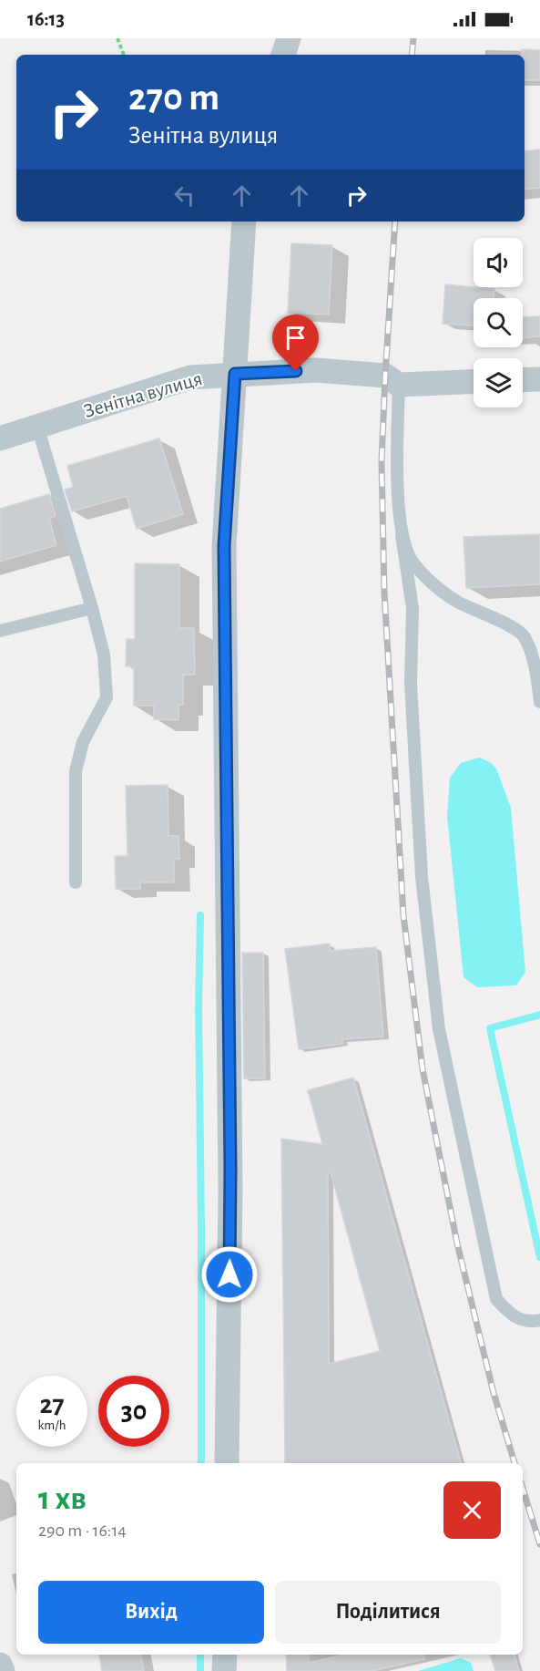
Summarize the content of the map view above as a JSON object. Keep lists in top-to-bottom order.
{
  "streets": {
    "street": ["Зенітна вулиця"]
  },
  "page": {
    "status": "16:13",
    "turn": ["270 m", "Зенітна вулиця"],
    "speed": "27 km/h",
    "limit": "30",
    "heading": ["1 хв", "290 m · 16:14"],
    "buttons": ["Вихід", "Поділитися"]
  }
}
